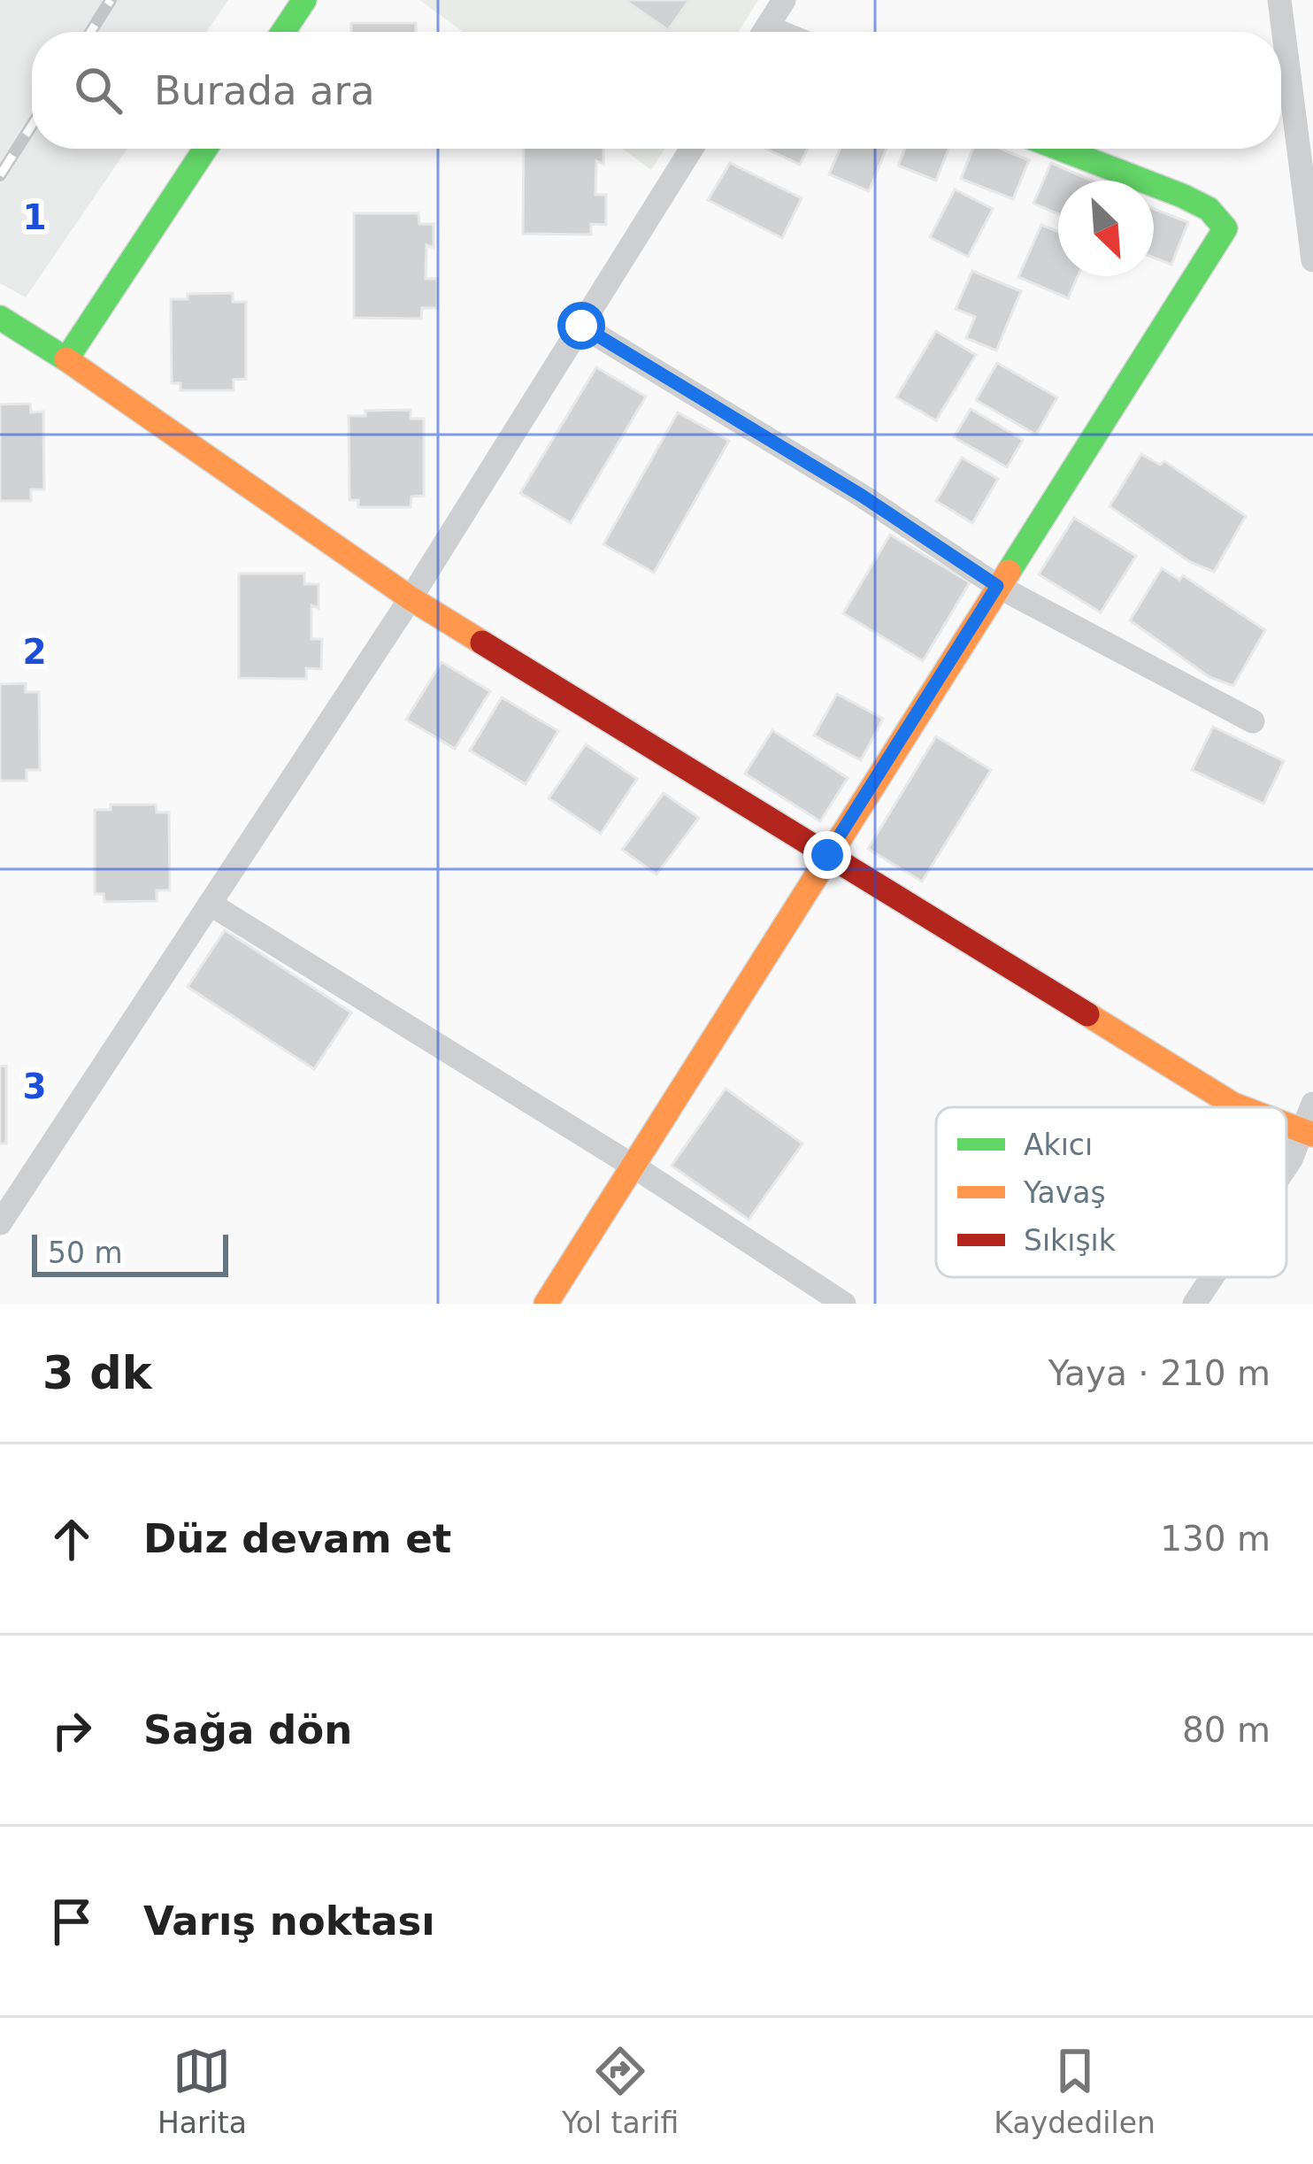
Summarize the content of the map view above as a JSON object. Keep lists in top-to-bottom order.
{
  "legend": ["Akıcı", "Yavaş", "Sıkışık"],
  "scale_bar": "50 m",
  "north": "bottom right",
  "page": {
    "search": "Burada ara",
    "scale": "50 m",
    "heading": ["3 dk", "Yaya · 210 m"],
    "list": [
      ["Düz devam et", "130 m"],
      ["Sağa dön", "80 m"],
      "Varış noktası"
    ],
    "nav": ["Harita", "Yol tarifi", "Kaydedilen"]
  },
  "grid": {
    "rows": ["1", "2", "3"]
  }
}
